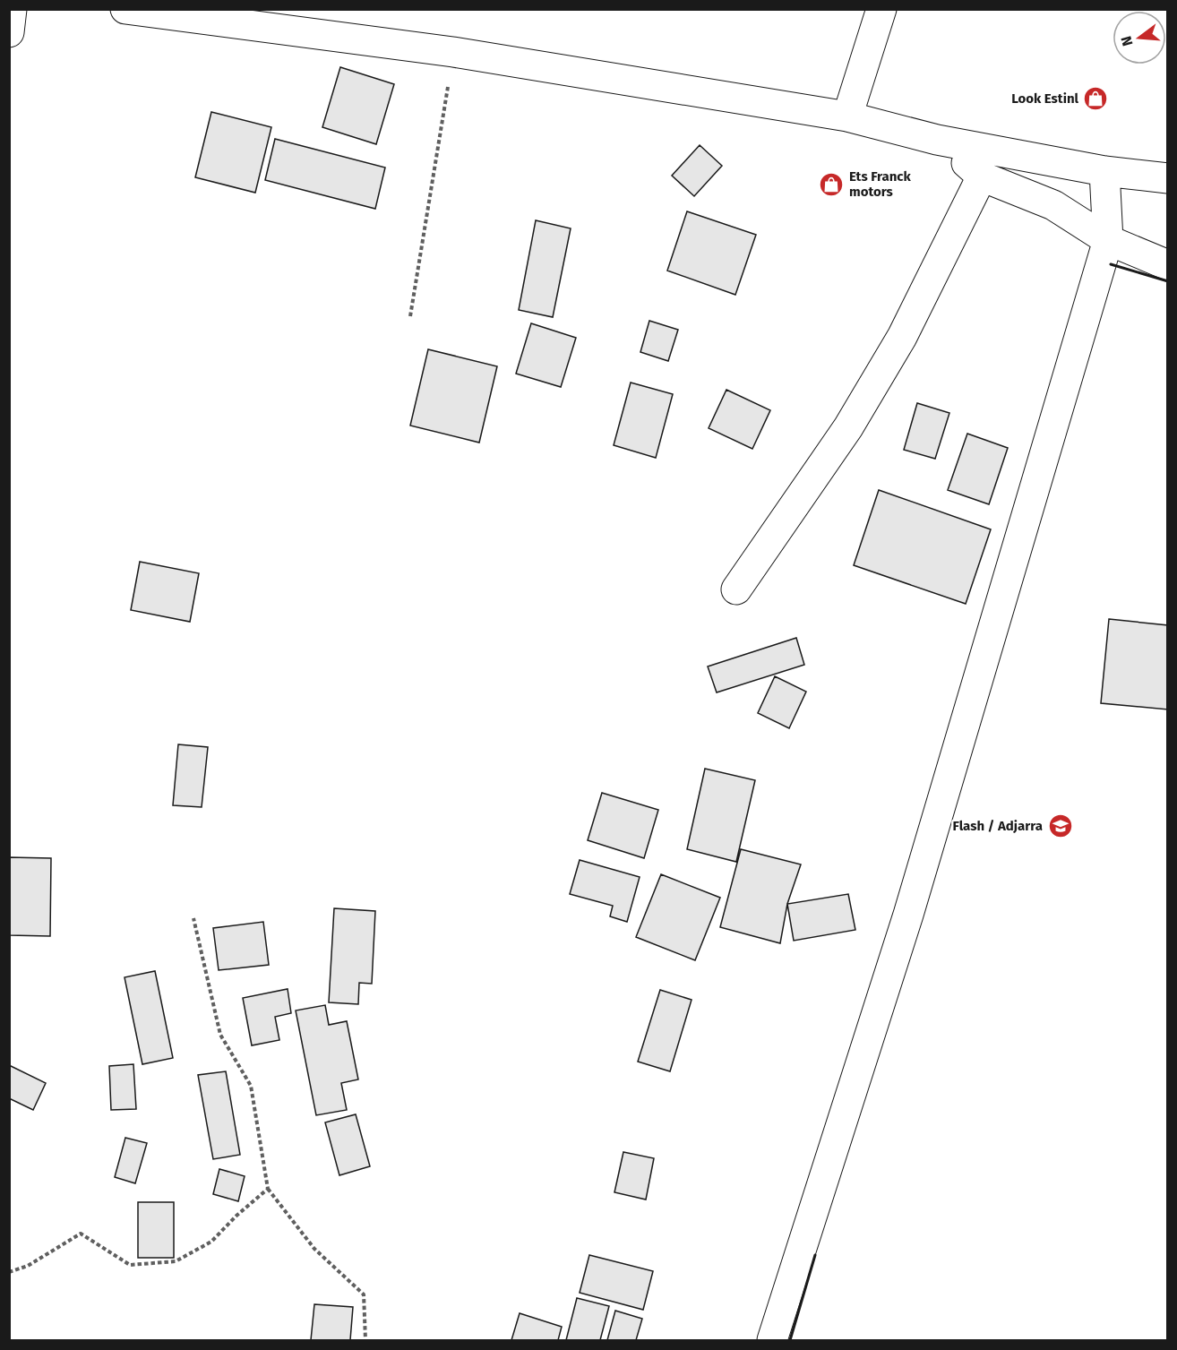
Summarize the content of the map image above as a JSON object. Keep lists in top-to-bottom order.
{
  "places": {
    "shop": ["Look Estinl", "Ets Franck motors"],
    "school or university": ["Flash / Adjarra"]
  },
  "north": "left"
}
